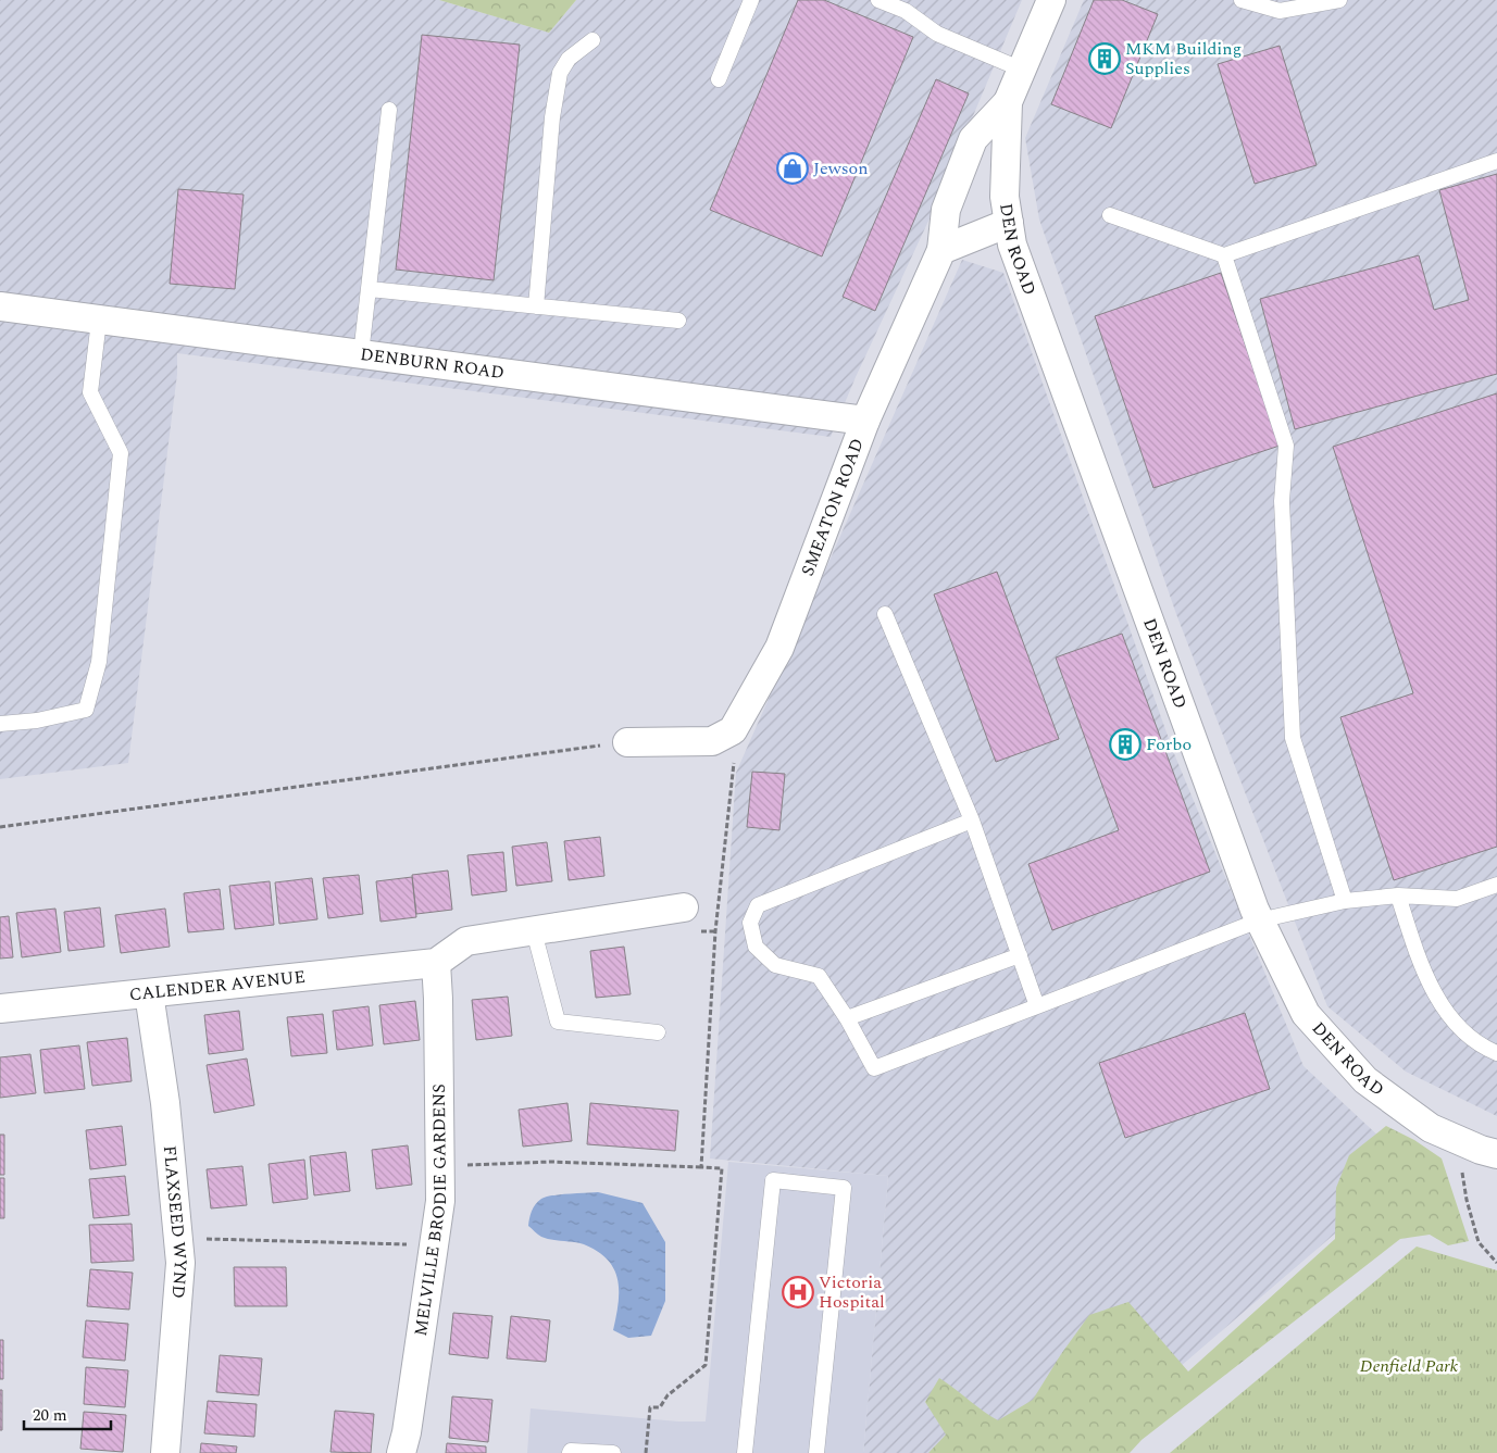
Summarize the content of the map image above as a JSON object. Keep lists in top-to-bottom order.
{
  "streets": {
    "street": [
      "DEN ROAD",
      "DENBURN ROAD",
      "SMEATON ROAD",
      "CALENDER AVENUE",
      "MELVILLE BRODIE GARDENS",
      "FLAXSEED WYND"
    ]
  },
  "crossings": [
    ["DEN ROAD", "SMEATON ROAD"],
    ["DENBURN ROAD", "SMEATON ROAD"],
    ["CALENDER AVENUE", "MELVILLE BRODIE GARDENS"],
    ["CALENDER AVENUE", "FLAXSEED WYND"]
  ],
  "parks": ["Denfield Park"],
  "places": {
    "building": ["MKM Building Supplies", "Forbo"],
    "shop": ["Jewson"],
    "hospital": ["Victoria Hospital"]
  },
  "scale_bar": "20 m"
}
